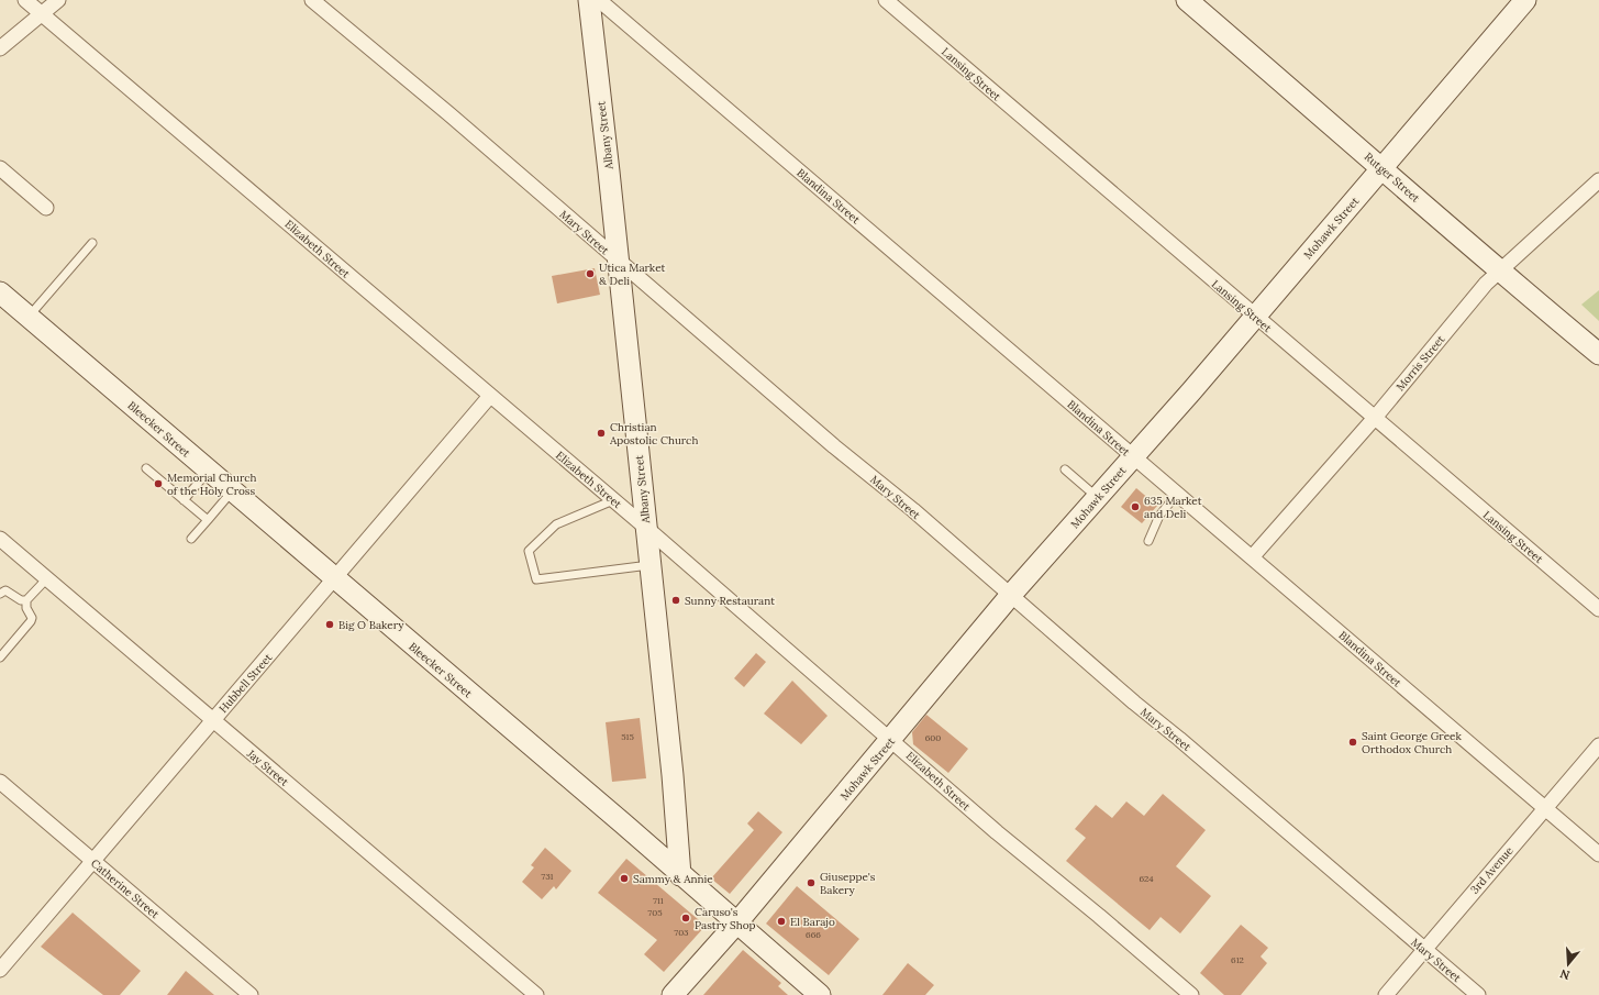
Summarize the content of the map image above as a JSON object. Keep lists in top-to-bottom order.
{
  "streets": {
    "street": [
      "Lansing Street",
      "Albany Street",
      "Rutger Street",
      "Blandina Street",
      "Mohawk Street",
      "Mary Street",
      "Elizabeth Street",
      "Morris Street",
      "Bleecker Street",
      "Hubbell Street",
      "Jay Street",
      "3rd Avenue",
      "Catherine Street"
    ]
  },
  "crossings": [
    ["Lansing Street", "Mohawk Street"],
    ["Lansing Street", "Morris Street"],
    ["Albany Street", "Mary Street"],
    ["Albany Street", "Elizabeth Street"],
    ["Albany Street", "Bleecker Street"],
    ["Rutger Street", "Mohawk Street"],
    ["Rutger Street", "Morris Street"],
    ["Blandina Street", "Mohawk Street"],
    ["Blandina Street", "Morris Street"],
    ["Blandina Street", "3rd Avenue"],
    ["Mohawk Street", "Mary Street"],
    ["Mohawk Street", "Elizabeth Street"],
    ["Mohawk Street", "Bleecker Street"],
    ["Mary Street", "3rd Avenue"],
    ["Elizabeth Street", "Hubbell Street"],
    ["Bleecker Street", "Hubbell Street"],
    ["Hubbell Street", "Jay Street"],
    ["Hubbell Street", "Catherine Street"]
  ],
  "places": [
    "Utica Market & Deli",
    "Christian Apostolic Church",
    "Memorial Church of the Holy Cross",
    "635 Market and Deli",
    "Sunny Restaurant",
    "Big O Bakery",
    "Saint George Greek Orthodox Church",
    "Sammy & Annie",
    "Giuseppe's Bakery",
    "Caruso's Pastry Shop",
    "El Barajo"
  ],
  "house_numbers": [
    "515",
    "600",
    "731",
    "624",
    "711",
    "705",
    "703",
    "666",
    "612"
  ],
  "north": "bottom"
}
